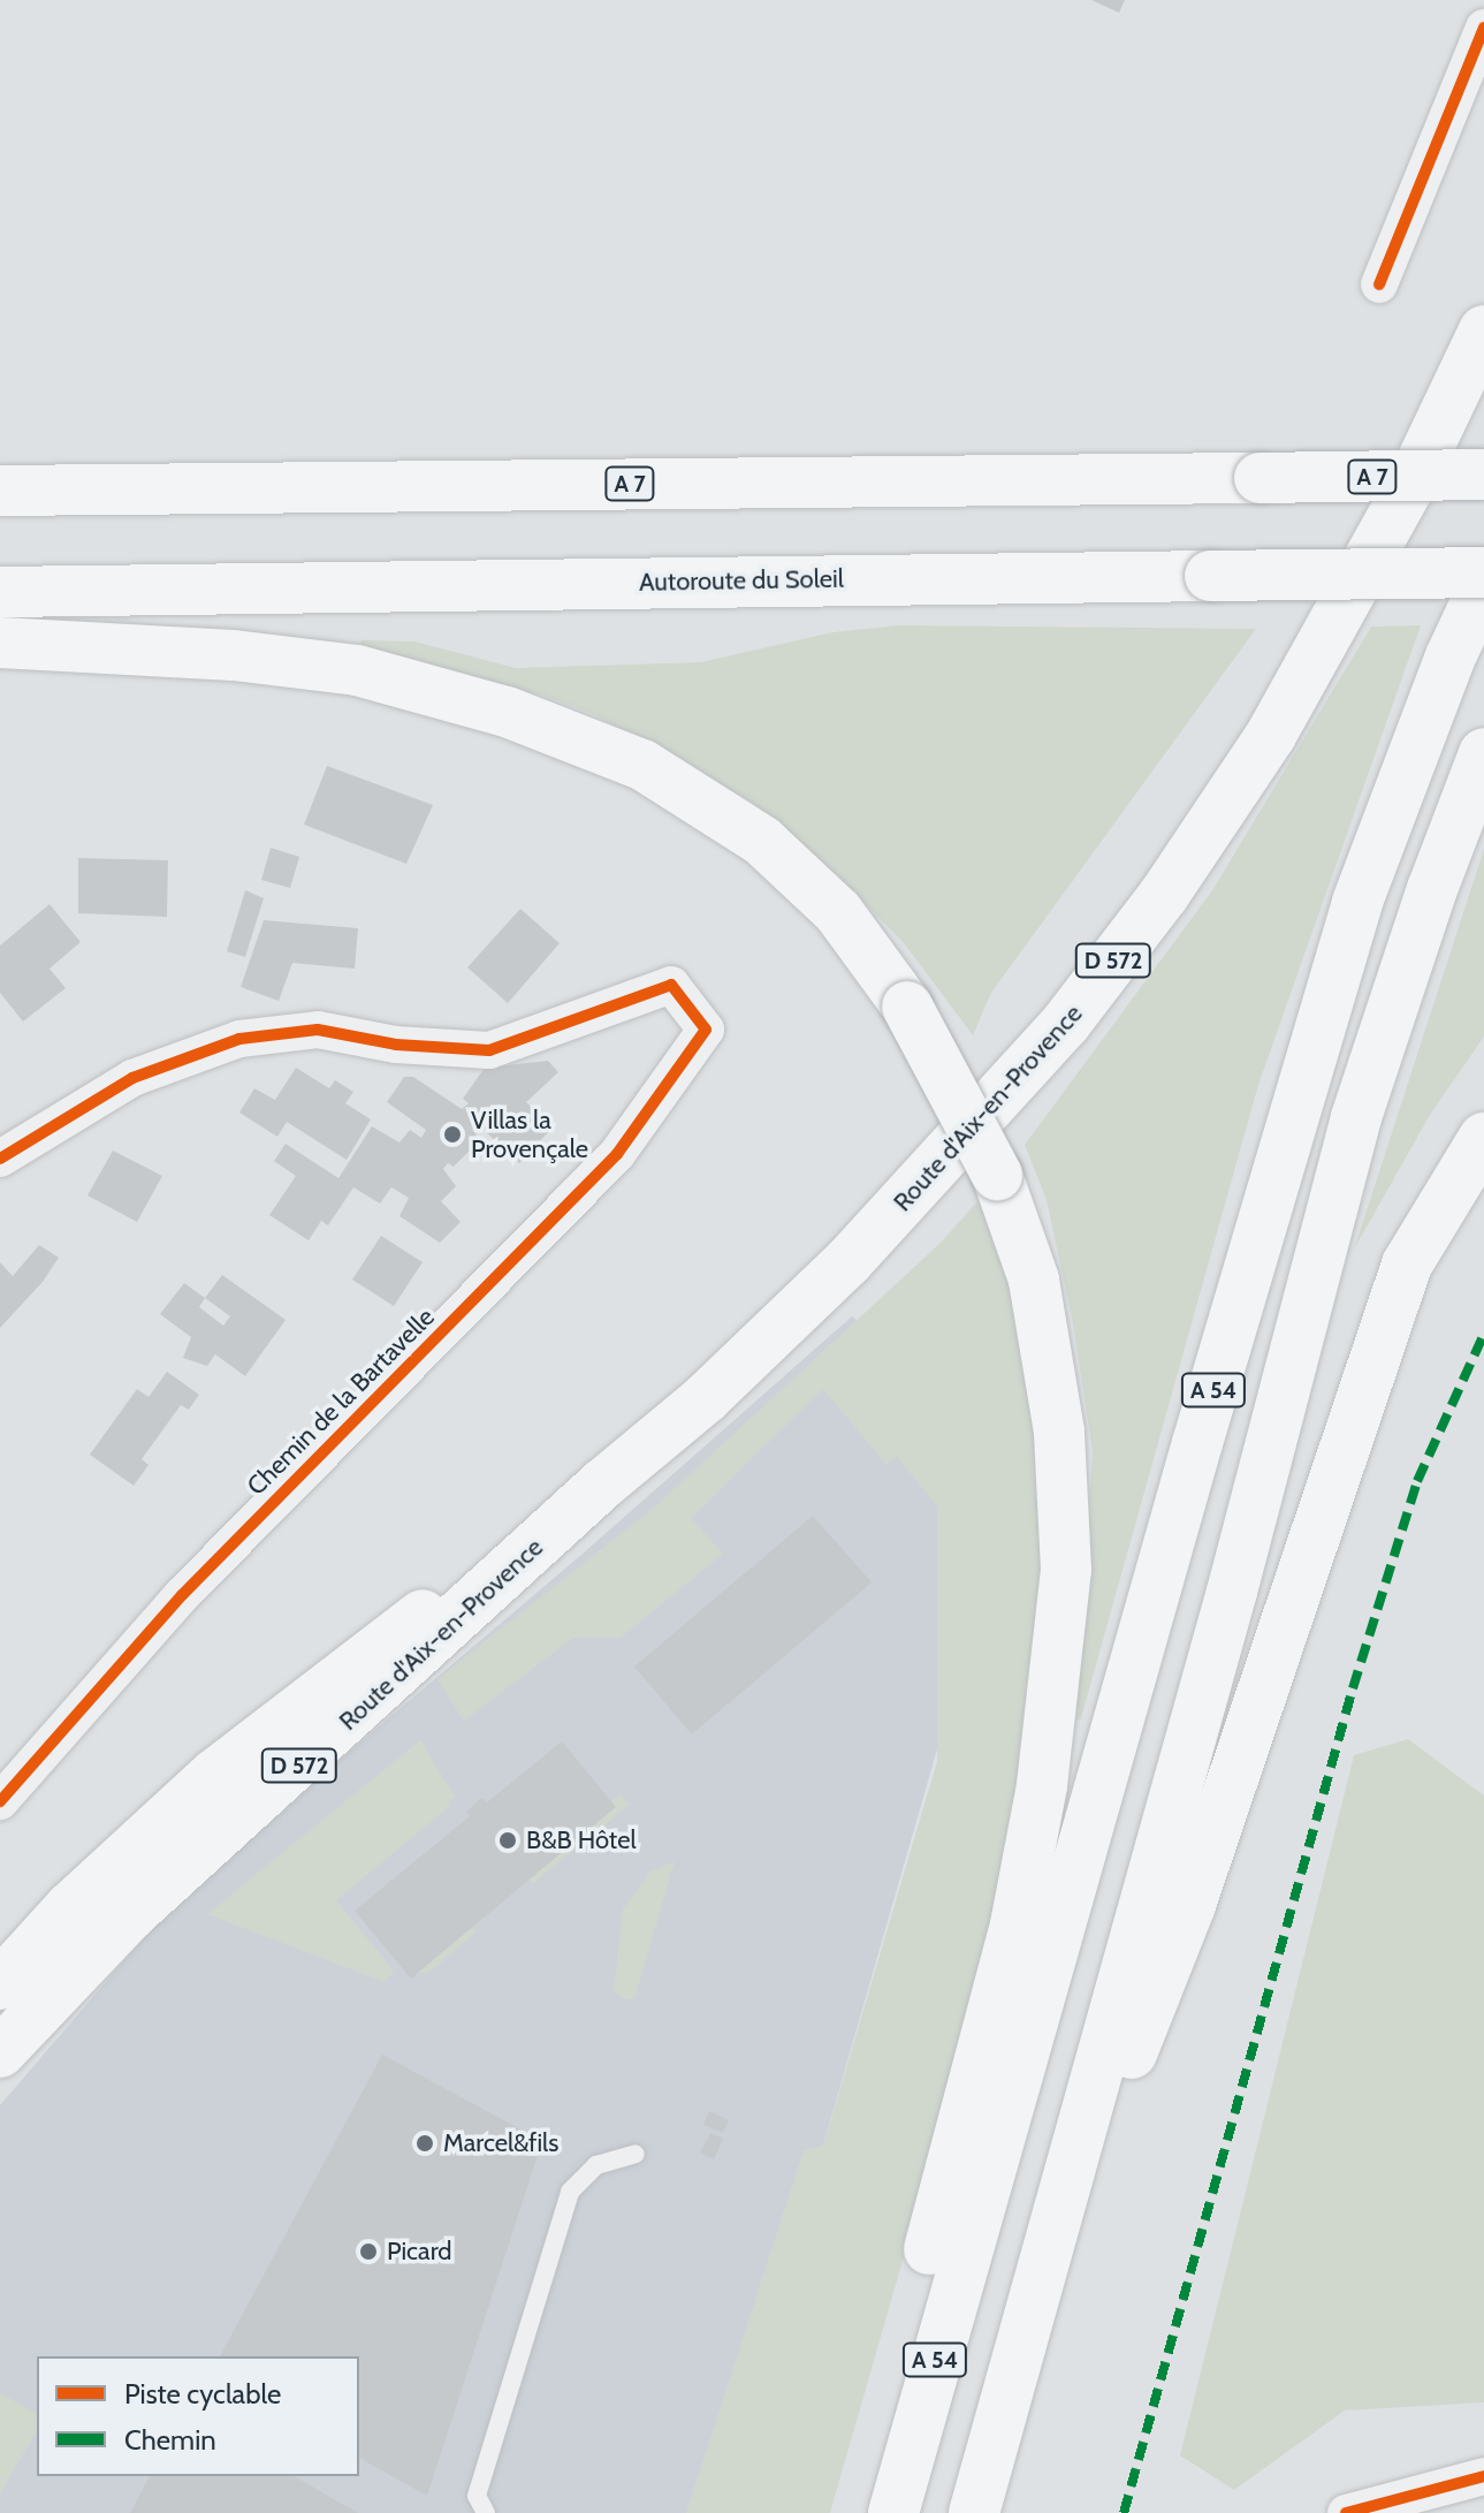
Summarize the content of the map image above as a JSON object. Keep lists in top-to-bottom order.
{
  "streets": {
    "main road": [
      "A 7",
      "Autoroute du Soleil",
      "D 572",
      "Route d'Aix-en-Provence",
      "A 54"
    ],
    "street": ["Chemin de la Bartavelle"]
  },
  "places": [
    "Villas la Provençale",
    "B&B Hôtel",
    "Marcel&fils",
    "Picard"
  ],
  "legend": ["Piste cyclable", "Chemin"]
}
